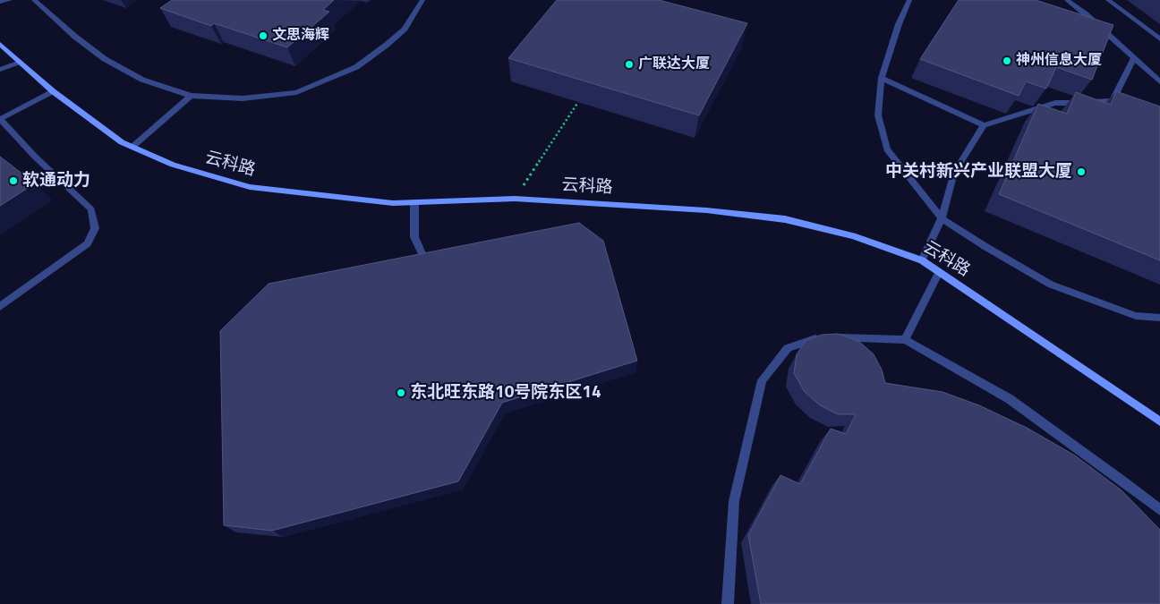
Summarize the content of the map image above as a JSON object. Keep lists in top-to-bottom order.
{
  "streets": {
    "street": ["云科路"]
  },
  "places": [
    "文思海辉",
    "神州信息大厦",
    "广联达大厦",
    "中关村新兴产业联盟大厦",
    "软通动力",
    "东北旺东路10号院东区14"
  ]
}
